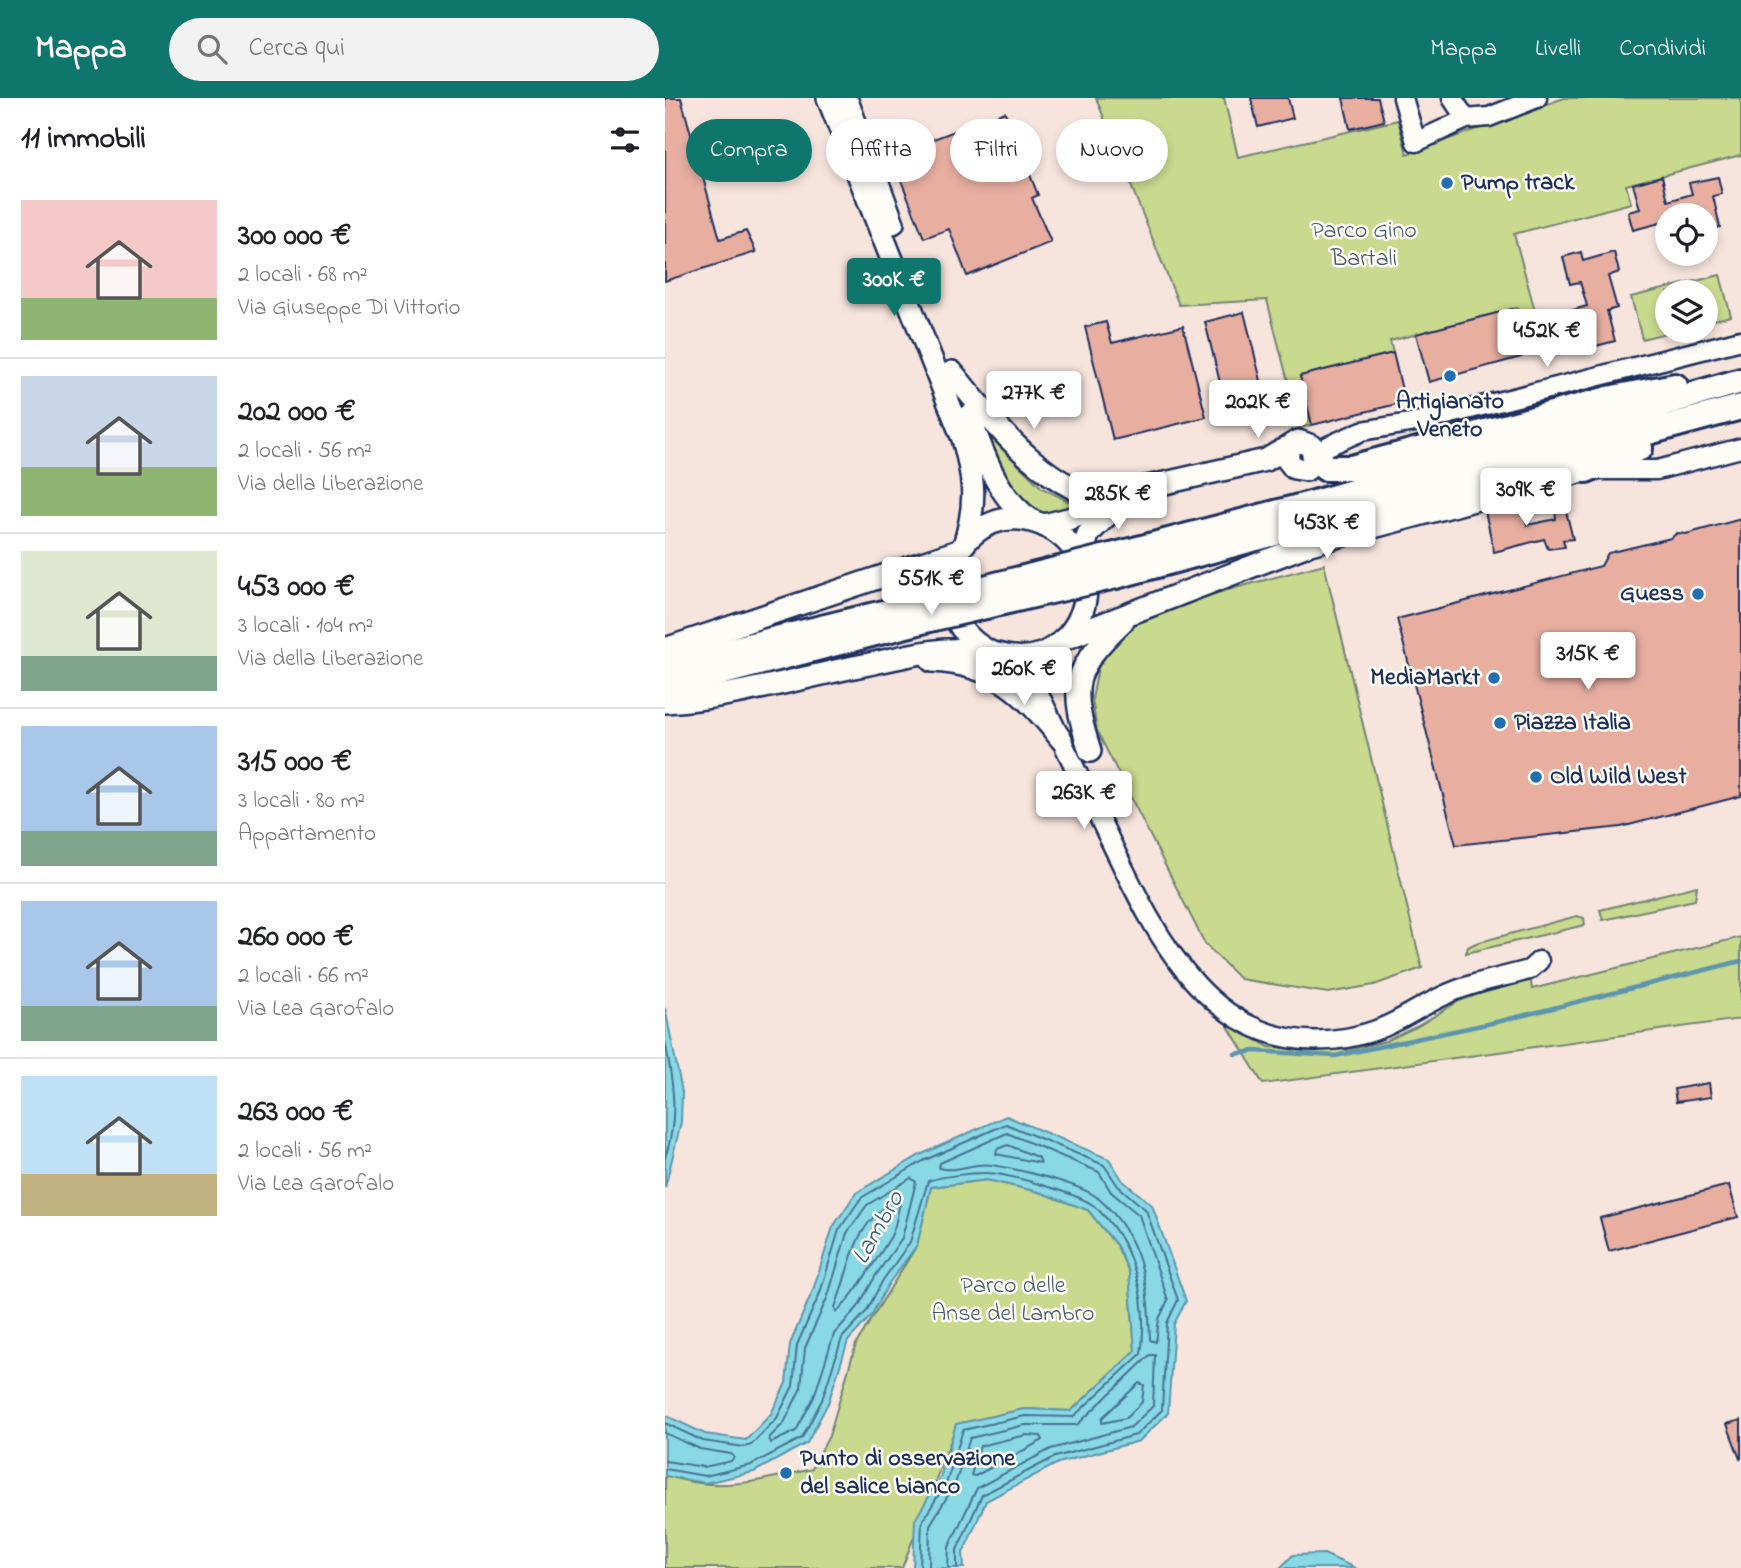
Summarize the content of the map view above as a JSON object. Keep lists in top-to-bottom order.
{
  "water": ["Lambro"],
  "parks": ["Parco Gino Bartali", "Parco delle Anse del Lambro"],
  "places": [
    "Pump track",
    "Artigianato Veneto",
    "Guess",
    "MediaMarkt",
    "Piazza Italia",
    "Old Wild West",
    "Punto di osservazione del salice bianco"
  ],
  "page": {
    "header": "Mappa",
    "search": "Cerca qui",
    "nav": ["Mappa", "Livelli", "Condividi"],
    "heading": "11 immobili",
    "chip": [
      "Compra",
      "Affitta",
      "Filtri",
      "Nuovo"
    ],
    "list": [
      {
        "name": "300 000 €",
        "note": "2 locali · 68 m² · Via Giuseppe Di Vittorio"
      },
      {
        "name": "202 000 €",
        "note": "2 locali · 56 m² · Via della Liberazione"
      },
      {
        "name": "453 000 €",
        "note": "3 locali · 104 m² · Via della Liberazione"
      },
      {
        "name": "315 000 €",
        "note": "3 locali · 80 m² · Appartamento"
      },
      {
        "name": "260 000 €",
        "note": "2 locali · 66 m² · Via Lea Garofalo"
      },
      {
        "name": "263 000 €",
        "note": "2 locali · 56 m² · Via Lea Garofalo"
      }
    ],
    "price": [
      "300K €",
      "452K €",
      "277K €",
      "202K €",
      "309K €",
      "285K €",
      "453K €",
      "551K €",
      "315K €",
      "260K €",
      "263K €"
    ]
  }
}
